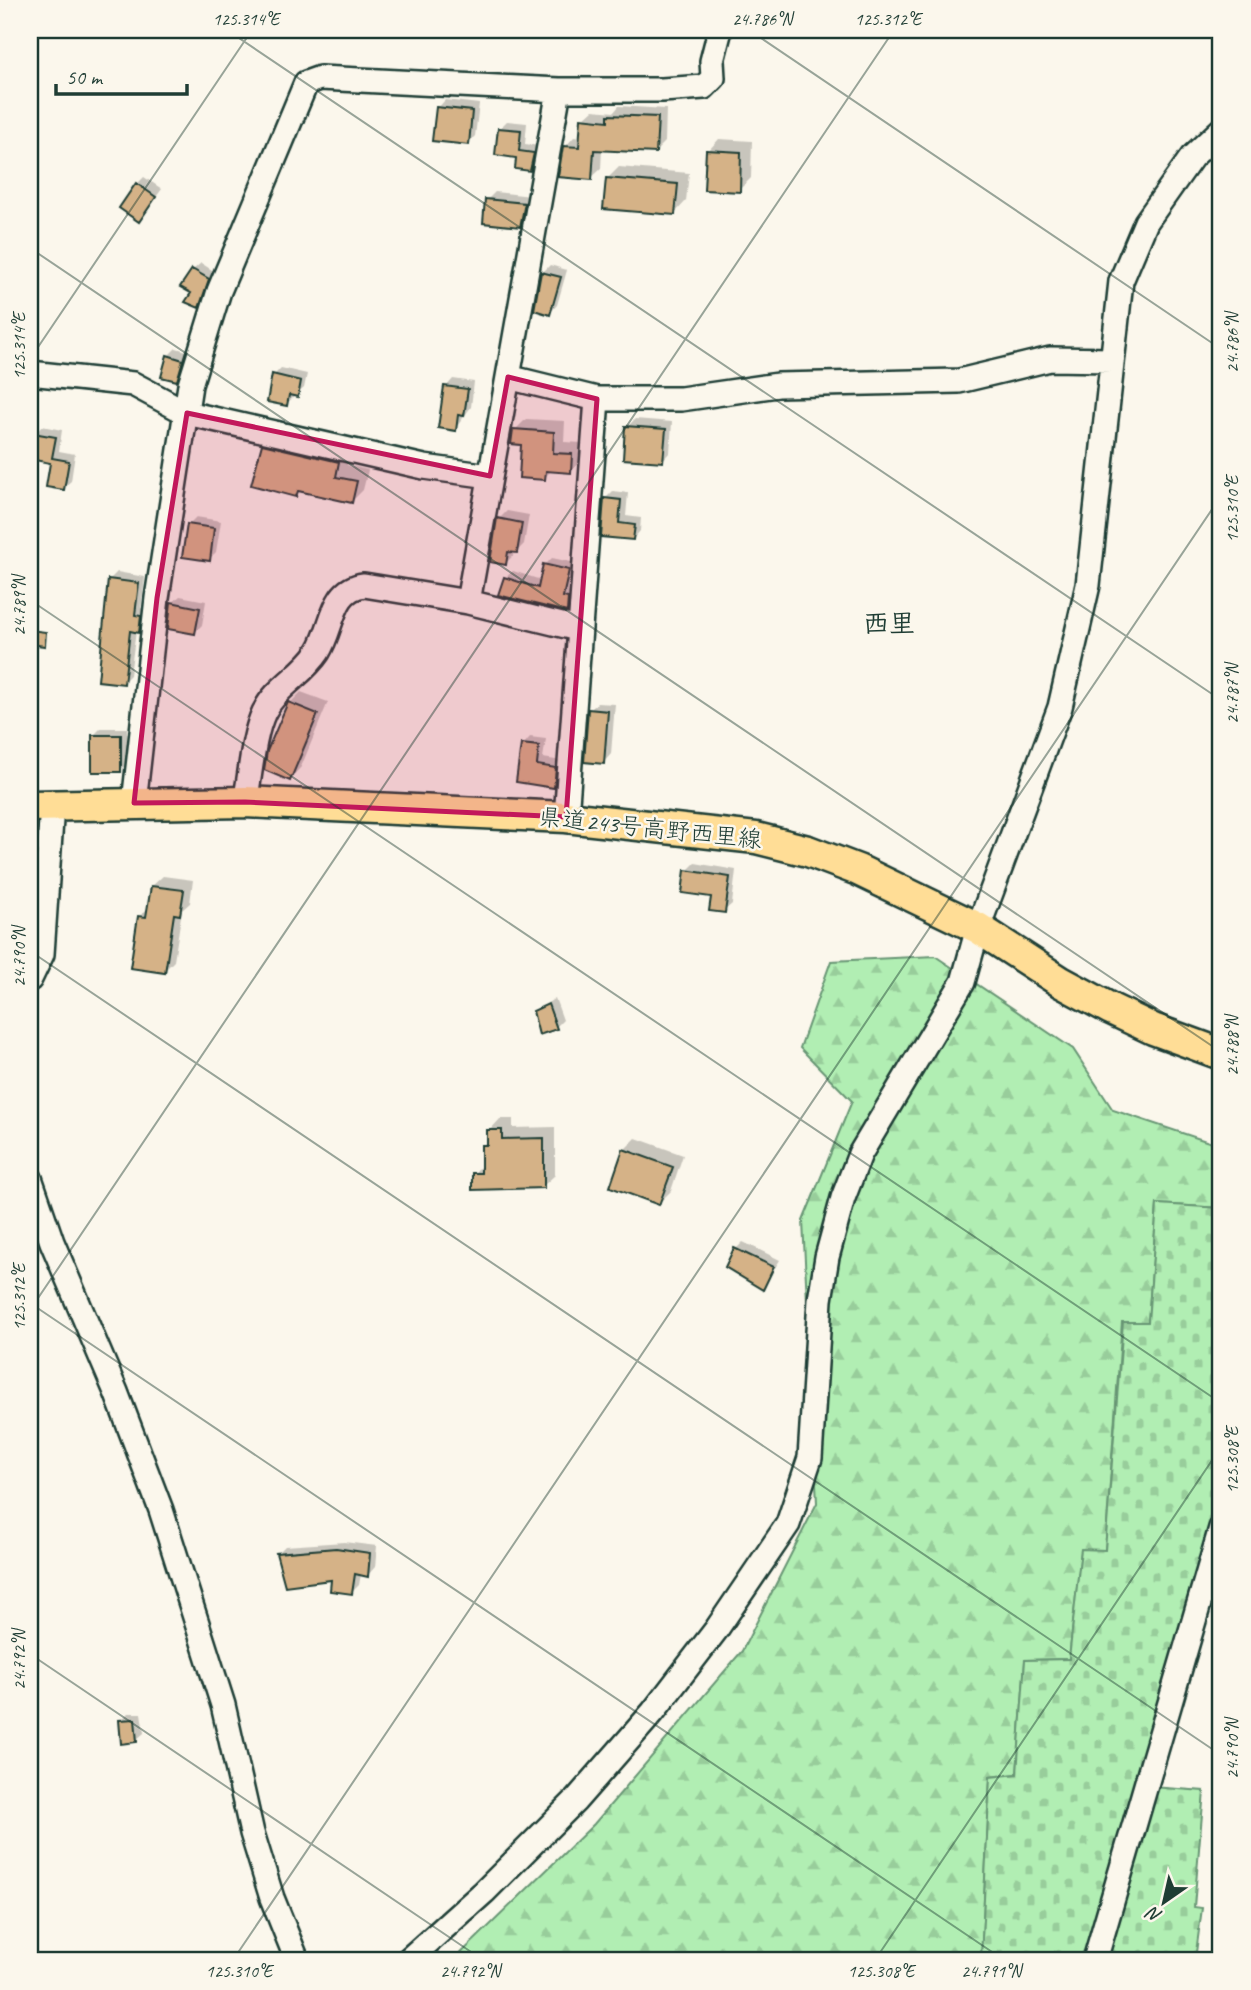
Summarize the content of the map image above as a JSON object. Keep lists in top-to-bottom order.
{
  "streets": {
    "main road": ["県道243号高野西里線"]
  },
  "districts": ["西里"],
  "scale_bar": "50 m",
  "north": "bottom left",
  "coordinates": [
    "125.314°E",
    "24.786°N",
    "125.312°E",
    "125.310°E",
    "24.789°N",
    "24.787°N",
    "24.790°N",
    "24.788°N",
    "125.308°E",
    "24.792°N",
    "24.791°N"
  ]
}
